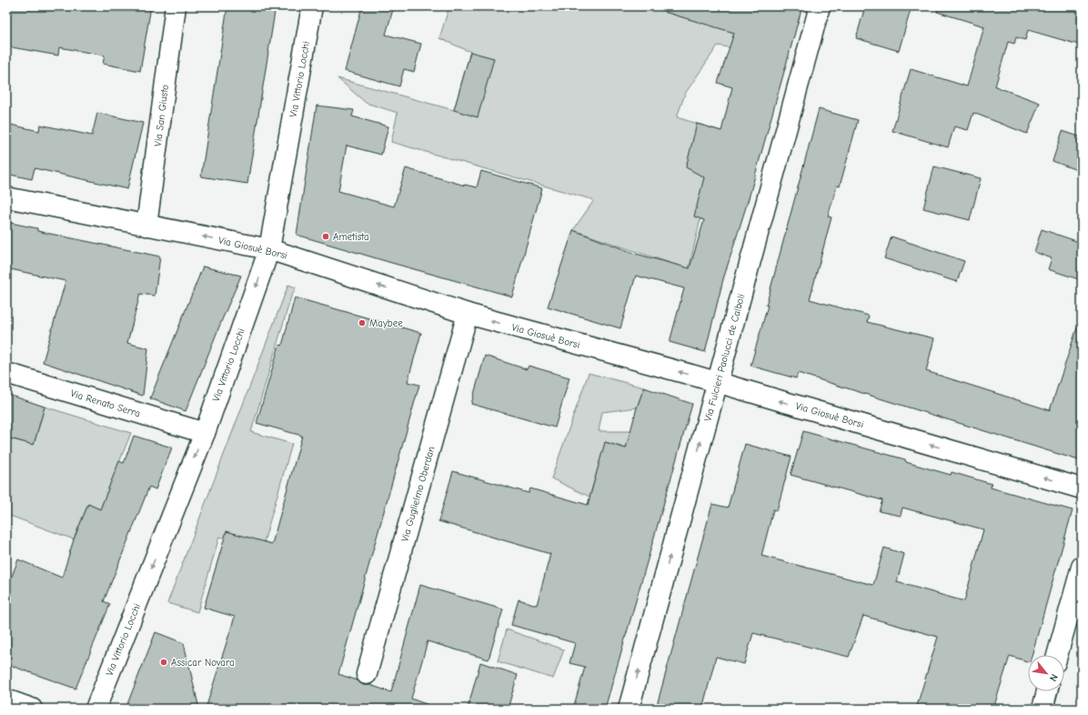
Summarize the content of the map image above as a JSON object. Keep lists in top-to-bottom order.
{
  "streets": {
    "street": [
      "Via Vittorio Locchi",
      "Via San Giusto",
      "Via Giosuè Borsi",
      "Via Fulcieri Paolucci de Calboli",
      "Via Renato Serra",
      "Via Guglielmo Oberdan"
    ]
  },
  "crossings": [
    ["Via Vittorio Locchi", "Via Giosuè Borsi"],
    ["Via Vittorio Locchi", "Via Renato Serra"],
    ["Via San Giusto", "Via Giosuè Borsi"],
    ["Via Giosuè Borsi", "Via Fulcieri Paolucci de Calboli"],
    ["Via Giosuè Borsi", "Via Guglielmo Oberdan"]
  ],
  "one_way": ["Via Vittorio Locchi", "Via Giosuè Borsi", "Via Fulcieri Paolucci de Calboli"],
  "places": ["Ametista", "Maybee", "Assicar Novara"],
  "north": "bottom right"
}
